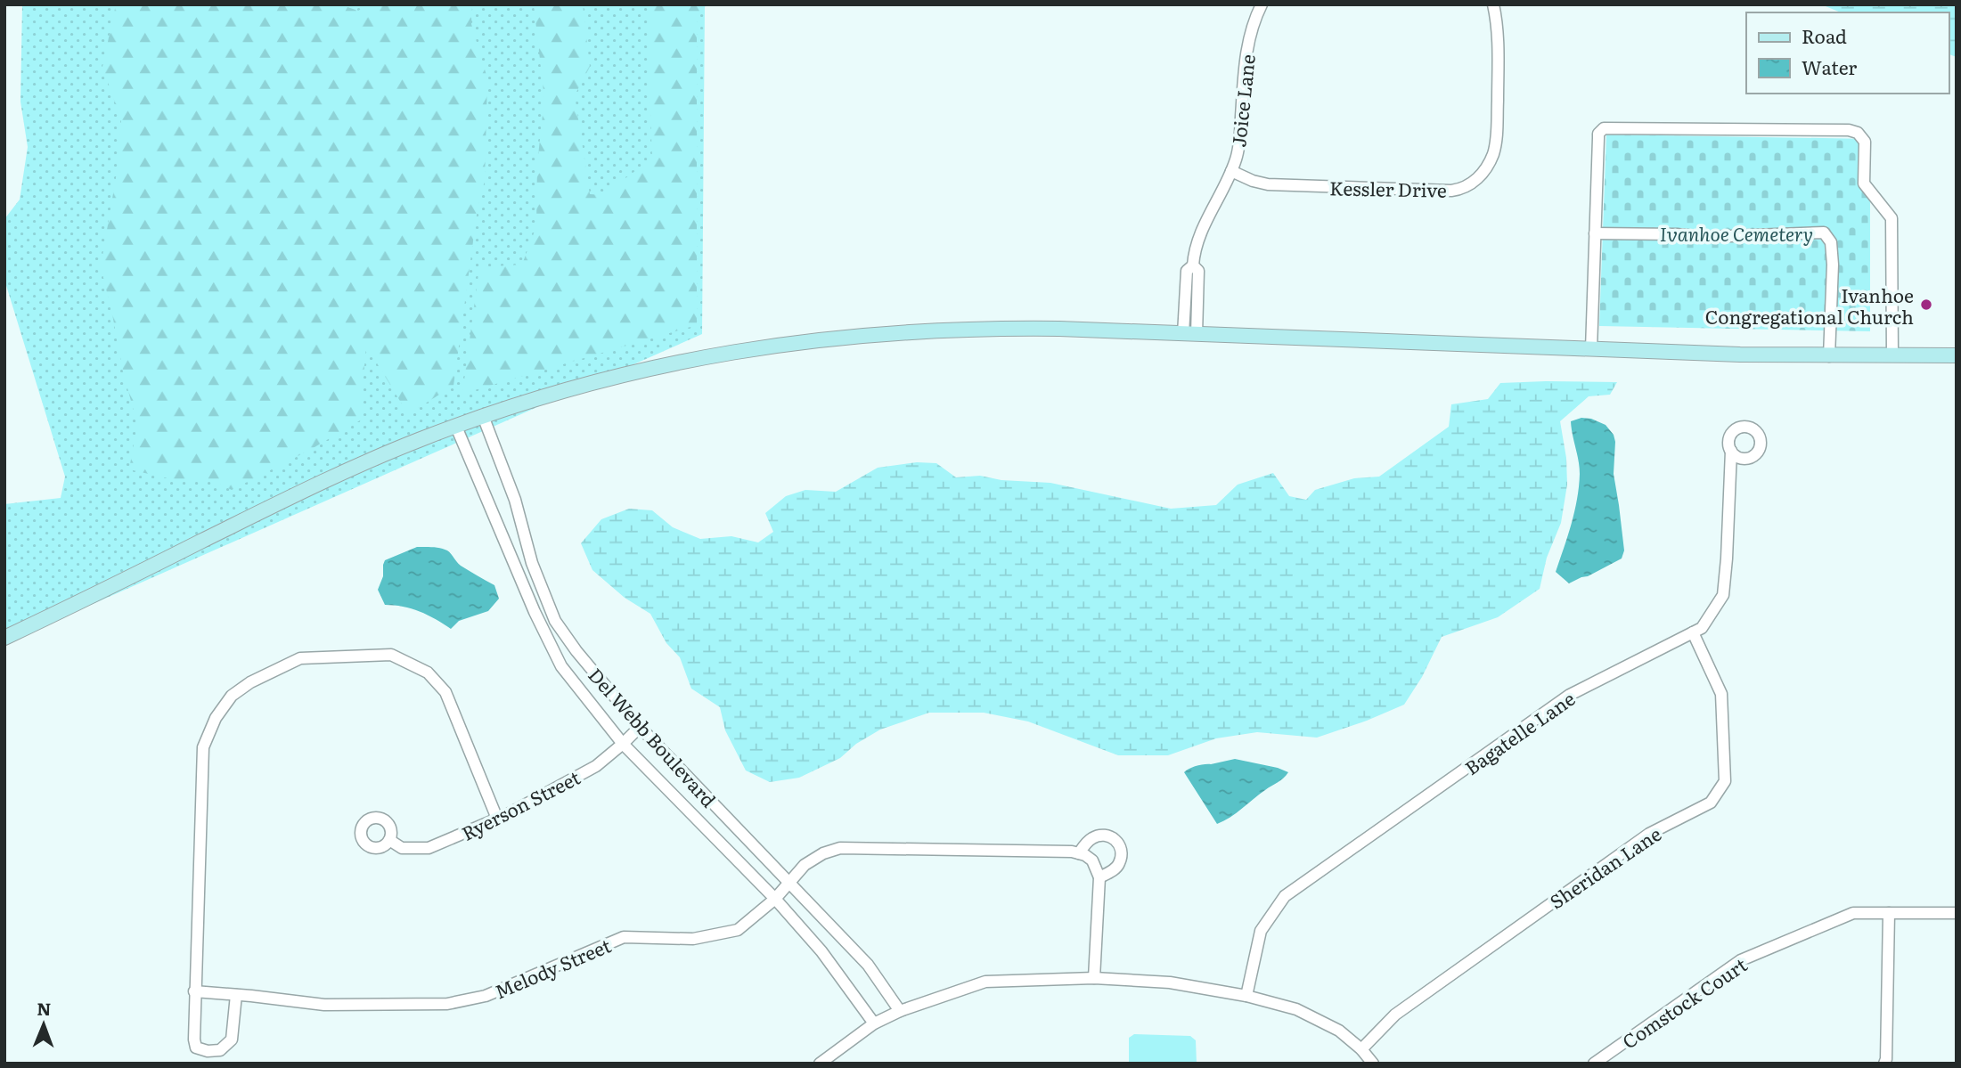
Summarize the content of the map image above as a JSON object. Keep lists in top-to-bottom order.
{
  "streets": {
    "street": [
      "Joice Lane",
      "Kessler Drive",
      "Bagatelle Lane",
      "Del Webb Boulevard",
      "Ryerson Street",
      "Sheridan Lane",
      "Melody Street",
      "Comstock Court"
    ]
  },
  "crossings": [
    ["Joice Lane", "Kessler Drive"],
    ["Bagatelle Lane", "Sheridan Lane"],
    ["Del Webb Boulevard", "Ryerson Street"],
    ["Del Webb Boulevard", "Melody Street"]
  ],
  "parks": ["Ivanhoe Cemetery"],
  "places": ["Ivanhoe Congregational Church"],
  "legend": ["Road", "Water"],
  "north": "top"
}
